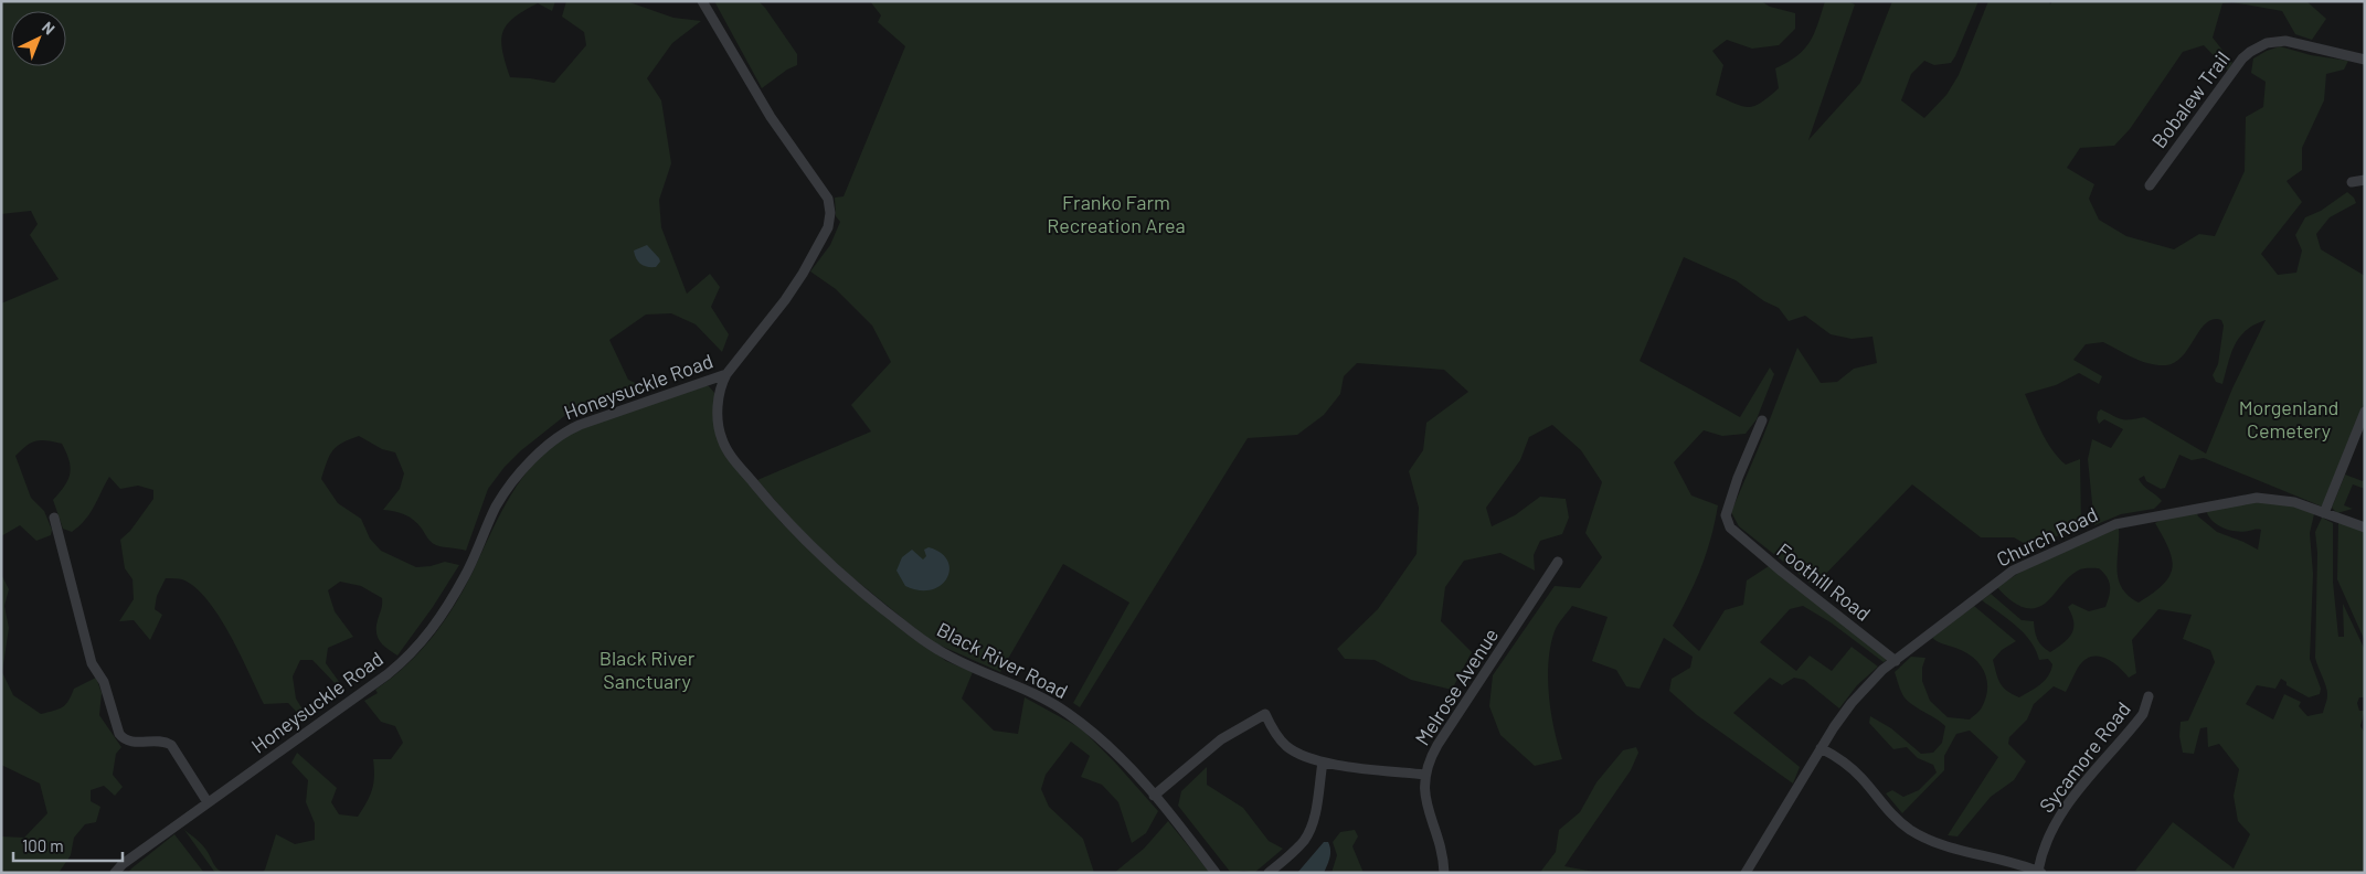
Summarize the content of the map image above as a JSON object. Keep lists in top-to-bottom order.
{
  "streets": {
    "street": [
      "Bobalew Trail",
      "Honeysuckle Road",
      "Church Road",
      "Foothill Road",
      "Black River Road",
      "Melrose Avenue",
      "Sycamore Road"
    ]
  },
  "crossings": [
    ["Honeysuckle Road", "Black River Road"],
    ["Church Road", "Foothill Road"]
  ],
  "parks": ["Franko Farm Recreation Area", "Morgenland Cemetery", "Black River Sanctuary"],
  "scale_bar": "100 m",
  "north": "top right"
}
